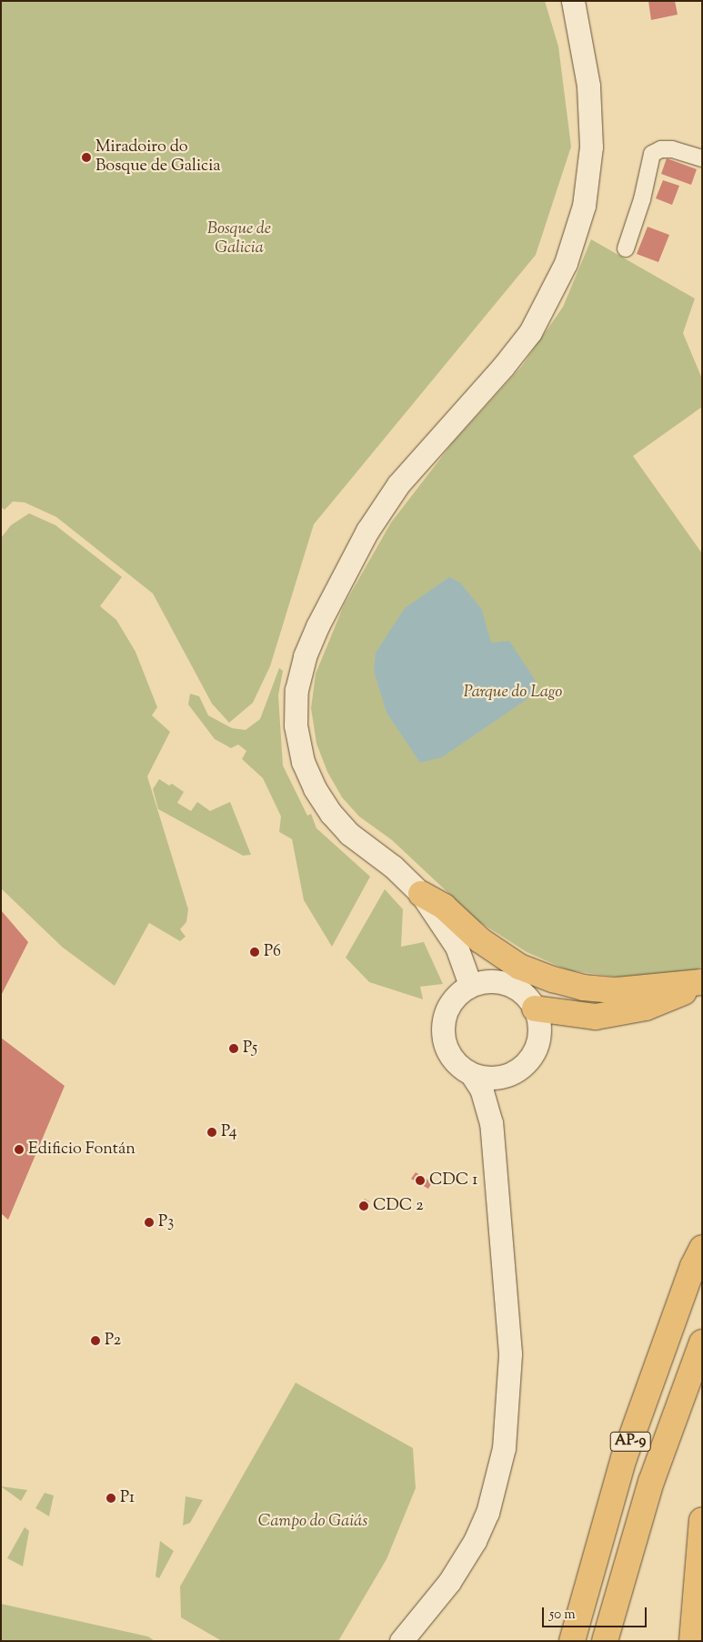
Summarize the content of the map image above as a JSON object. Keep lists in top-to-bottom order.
{
  "streets": {
    "highway": ["AP-9"]
  },
  "parks": ["Bosque de Galicia", "Parque do Lago", "Campo do Gaiás"],
  "places": [
    "Miradoiro do Bosque de Galicia",
    "P6",
    "P5",
    "P4",
    "Edificio Fontán",
    "CDC 1",
    "CDC 2",
    "P3",
    "P2",
    "P1"
  ],
  "scale_bar": "50 m"
}
